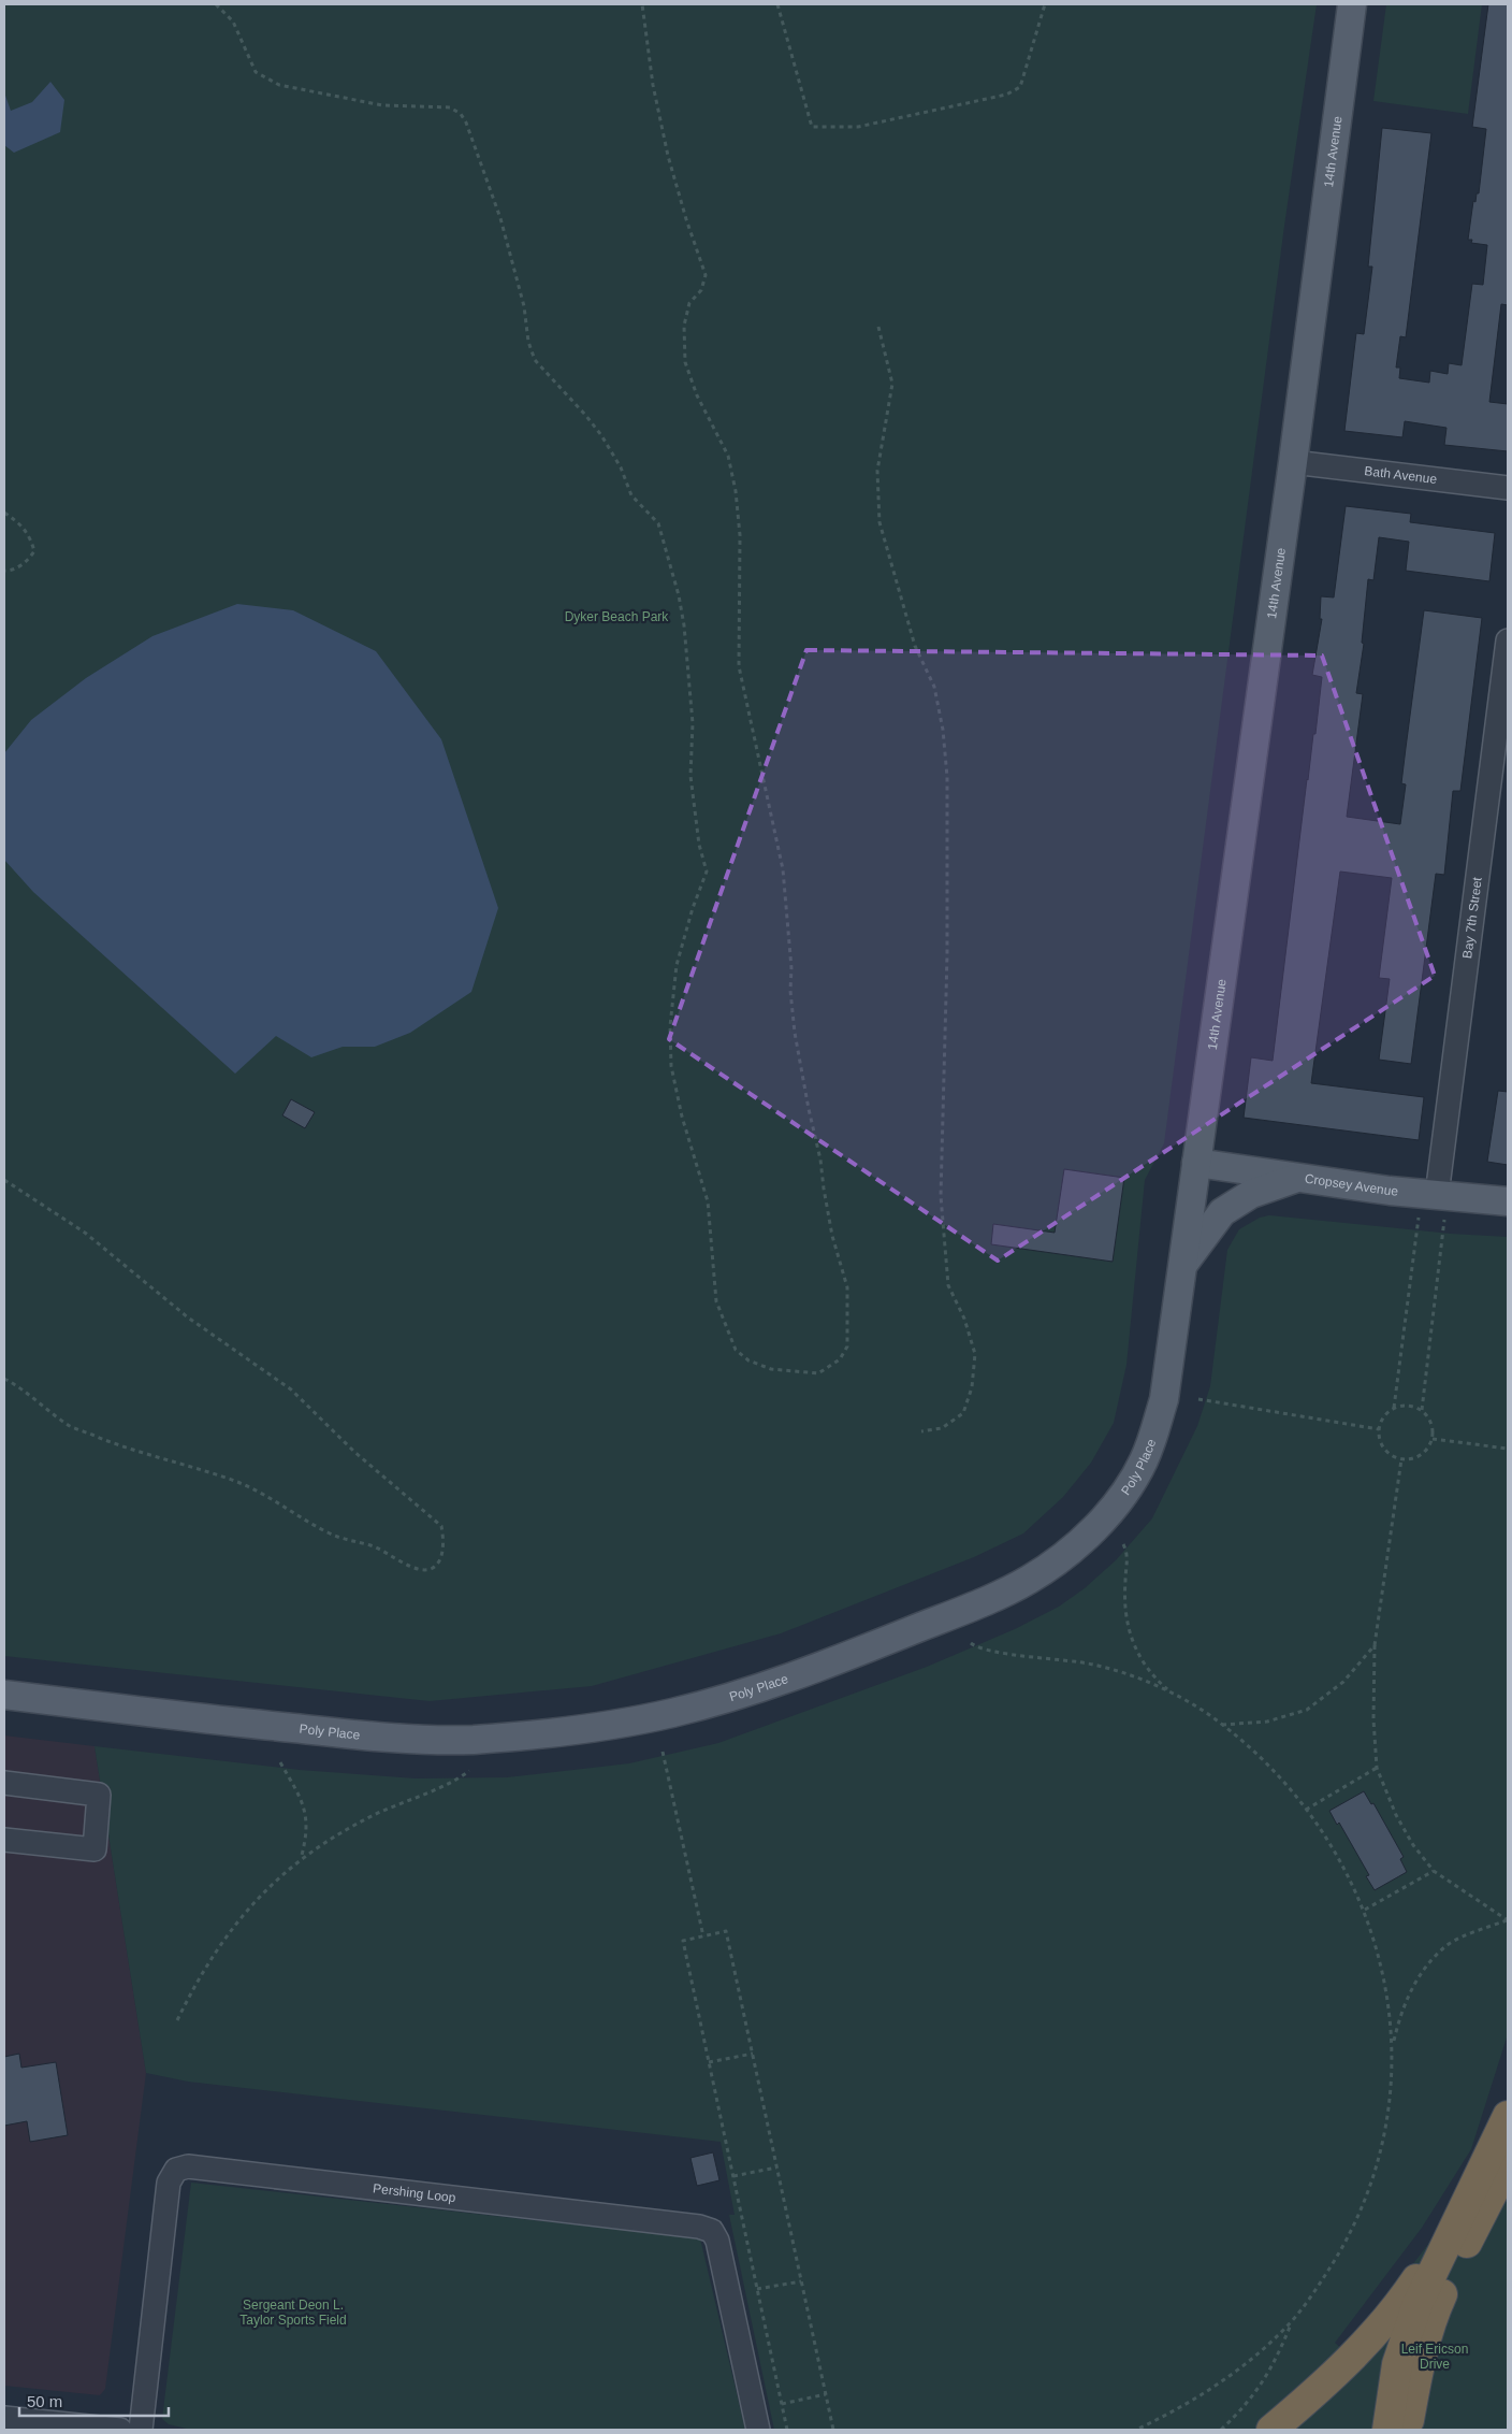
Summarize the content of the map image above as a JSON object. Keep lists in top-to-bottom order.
{
  "streets": {
    "main road": ["14th Avenue", "Cropsey Avenue", "Poly Place"],
    "street": ["Bath Avenue", "Bay 7th Street", "Pershing Loop"]
  },
  "crossings": [
    ["14th Avenue", "Bath Avenue"],
    ["14th Avenue", "Cropsey Avenue"],
    ["14th Avenue", "Poly Place"],
    ["Bay 7th Street", "Cropsey Avenue"],
    ["Cropsey Avenue", "Poly Place"]
  ],
  "parks": ["Dyker Beach Park", "Sergeant Deon L. Taylor Sports Field", "Leif Ericson Drive"],
  "scale_bar": "50 m"
}
